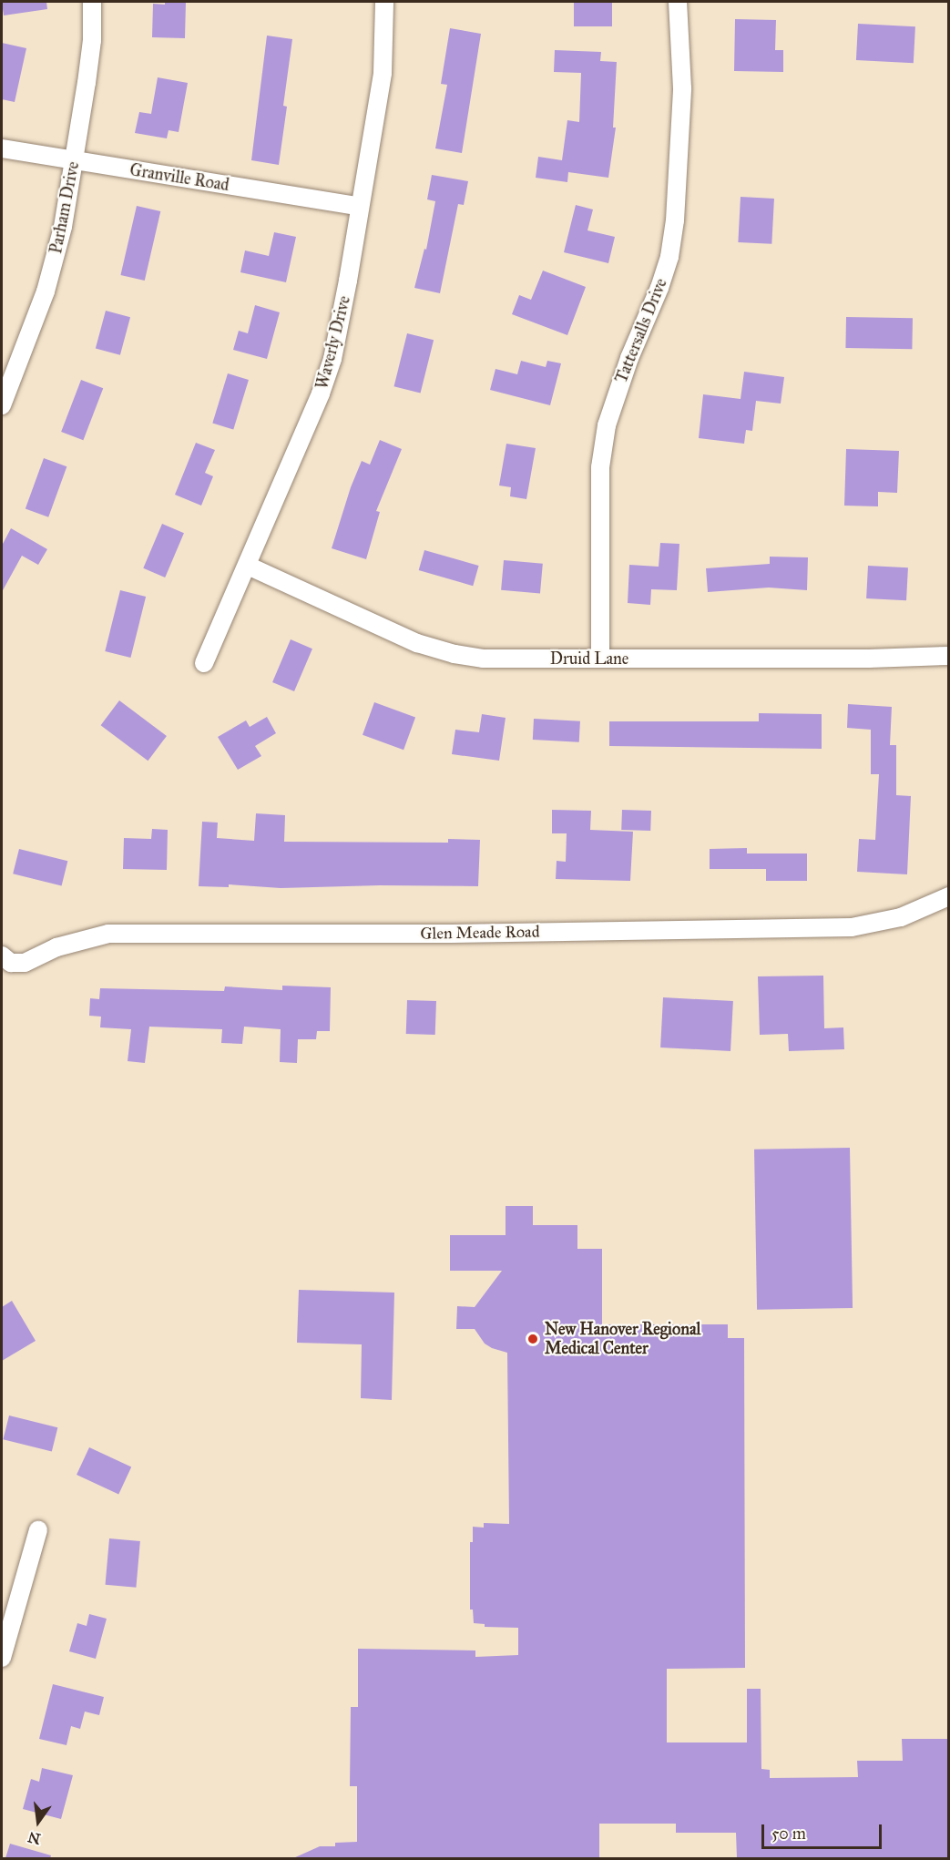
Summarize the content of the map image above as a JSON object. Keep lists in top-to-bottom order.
{
  "streets": {
    "street": [
      "Granville Road",
      "Parham Drive",
      "Tattersalls Drive",
      "Waverly Drive",
      "Druid Lane",
      "Glen Meade Road"
    ]
  },
  "crossings": [
    ["Granville Road", "Parham Drive"],
    ["Granville Road", "Waverly Drive"],
    ["Tattersalls Drive", "Druid Lane"],
    ["Waverly Drive", "Druid Lane"]
  ],
  "places": ["New Hanover Regional Medical Center"],
  "scale_bar": "50 m",
  "north": "bottom"
}
